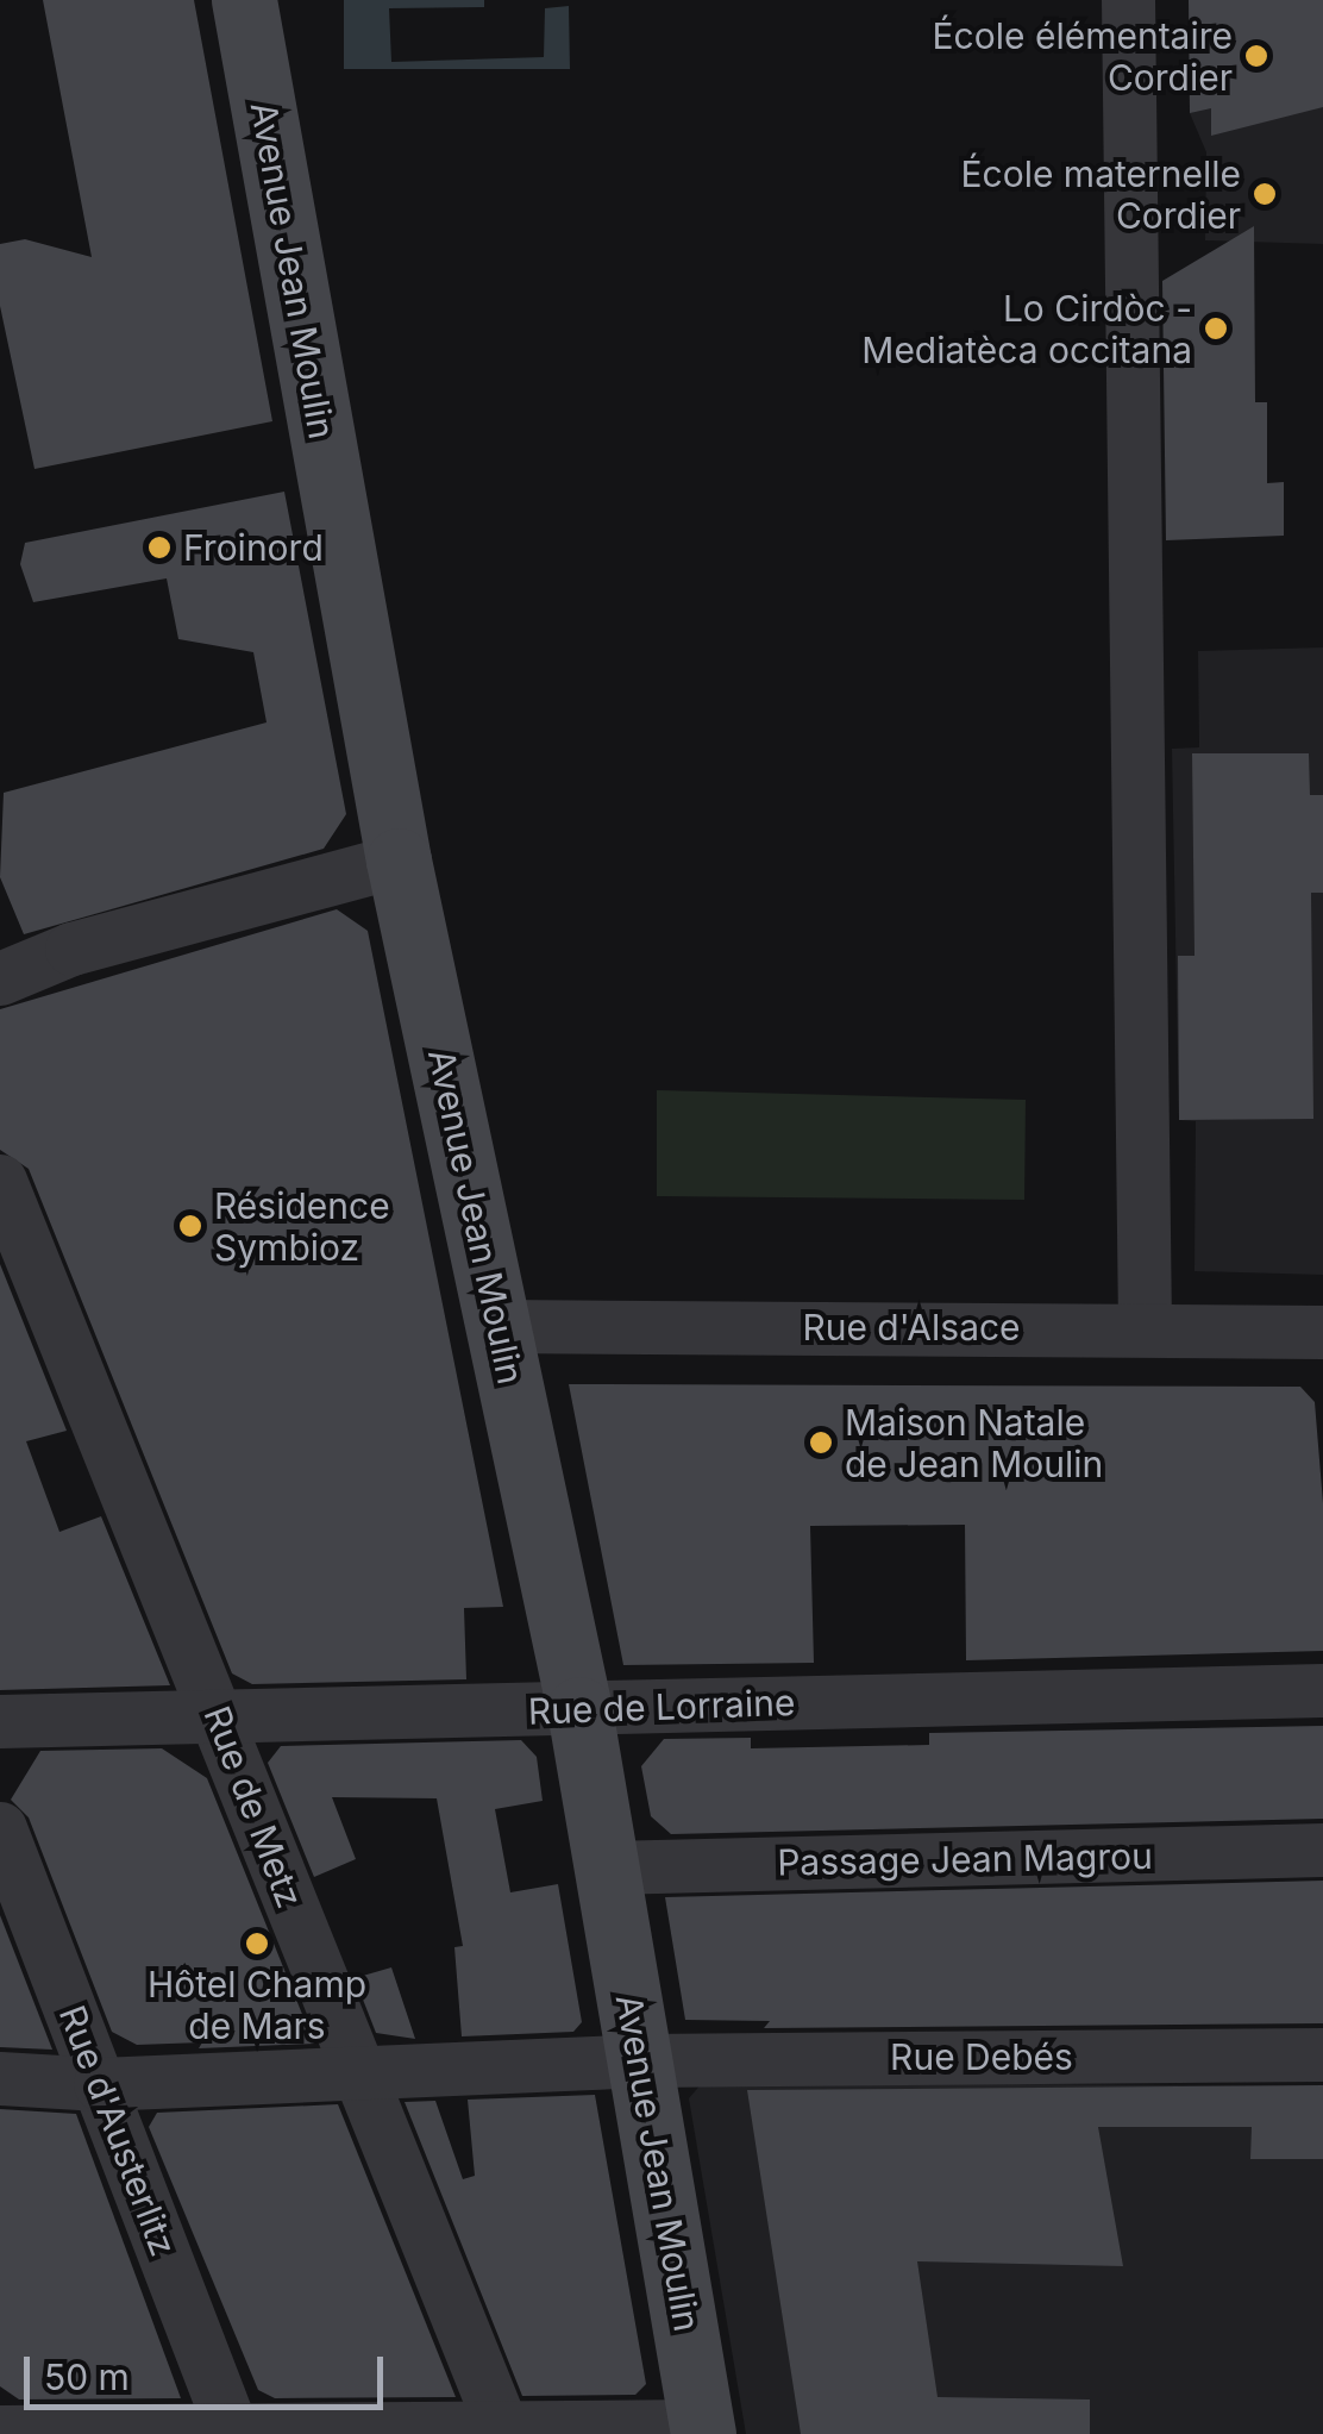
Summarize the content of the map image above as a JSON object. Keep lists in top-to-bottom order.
{
  "streets": {
    "street": [
      "Avenue Jean Moulin",
      "Rue d'Alsace",
      "Rue de Lorraine",
      "Rue de Metz",
      "Passage Jean Magrou",
      "Rue Debés",
      "Rue d'Austerlitz"
    ]
  },
  "crossings": [
    ["Avenue Jean Moulin", "Rue d'Alsace"],
    ["Avenue Jean Moulin", "Rue de Lorraine"],
    ["Avenue Jean Moulin", "Passage Jean Magrou"],
    ["Avenue Jean Moulin", "Rue Debés"],
    ["Rue de Lorraine", "Rue de Metz"],
    ["Rue de Metz", "Rue Debés"],
    ["Rue Debés", "Rue d'Austerlitz"]
  ],
  "places": [
    "École élémentaire Cordier",
    "École maternelle Cordier",
    "Lo Cirdòc - Mediatèca occitana",
    "Froinord",
    "Résidence Symbioz",
    "Maison Natale de Jean Moulin",
    "Hôtel Champ de Mars"
  ],
  "scale_bar": "50 m"
}
